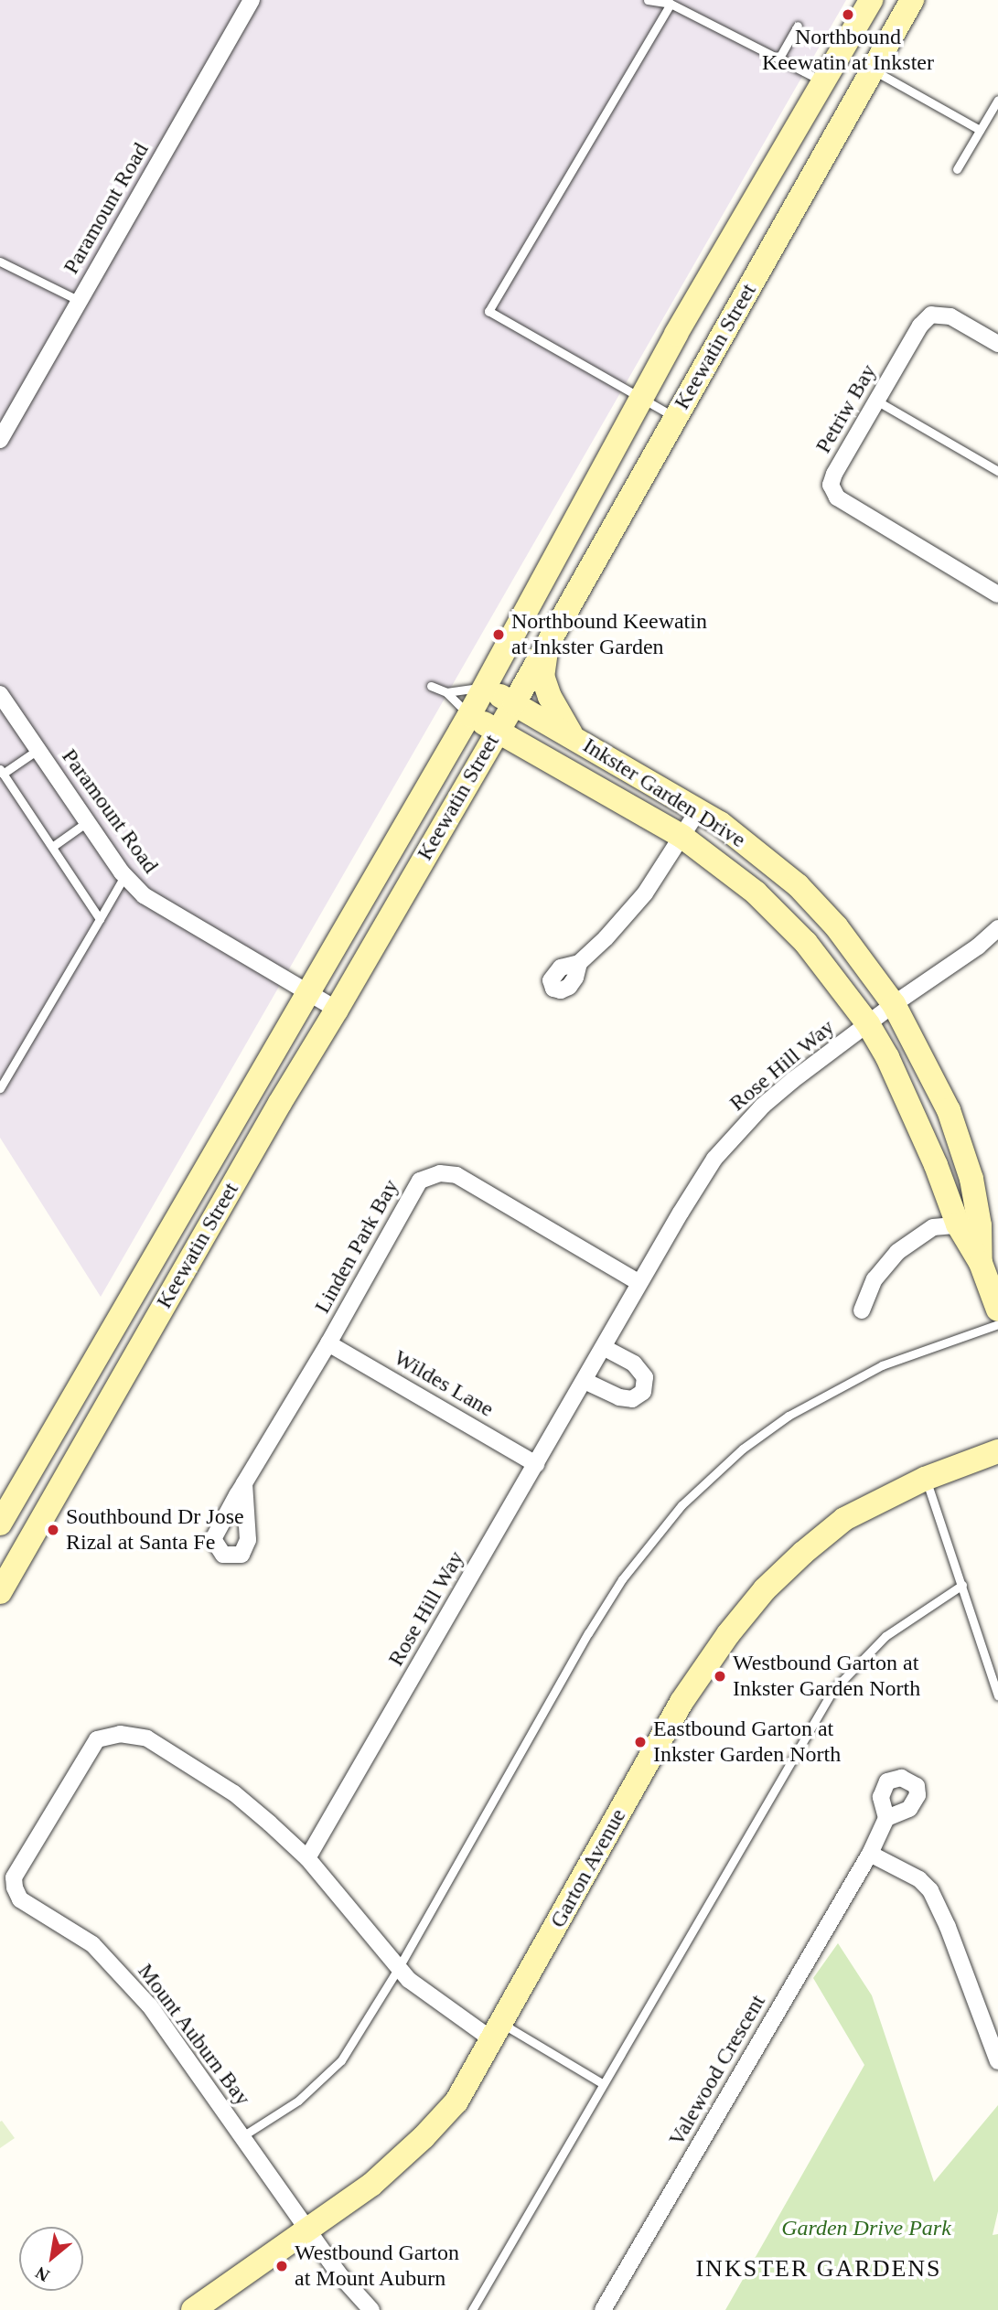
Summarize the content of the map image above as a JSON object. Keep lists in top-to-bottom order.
{
  "streets": {
    "street": [
      "Paramount Road",
      "Keewatin Street",
      "Petriw Bay",
      "Inkster Garden Drive",
      "Rose Hill Way",
      "Linden Park Bay",
      "Wildes Lane",
      "Garton Avenue",
      "Mount Auburn Bay",
      "Valewood Crescent"
    ]
  },
  "crossings": [
    ["Paramount Road", "Keewatin Street"],
    ["Keewatin Street", "Inkster Garden Drive"],
    ["Inkster Garden Drive", "Rose Hill Way"],
    ["Rose Hill Way", "Linden Park Bay"],
    ["Rose Hill Way", "Wildes Lane"],
    ["Rose Hill Way", "Mount Auburn Bay"],
    ["Linden Park Bay", "Wildes Lane"],
    ["Garton Avenue", "Mount Auburn Bay"]
  ],
  "districts": ["INKSTER GARDENS"],
  "parks": ["Garden Drive Park"],
  "places": [
    "Northbound Keewatin at Inkster",
    "Northbound Keewatin at Inkster Garden",
    "Southbound Dr Jose Rizal at Santa Fe",
    "Westbound Garton at Inkster Garden North",
    "Eastbound Garton at Inkster Garden North",
    "Westbound Garton at Mount Auburn"
  ],
  "north": "bottom left"
}
